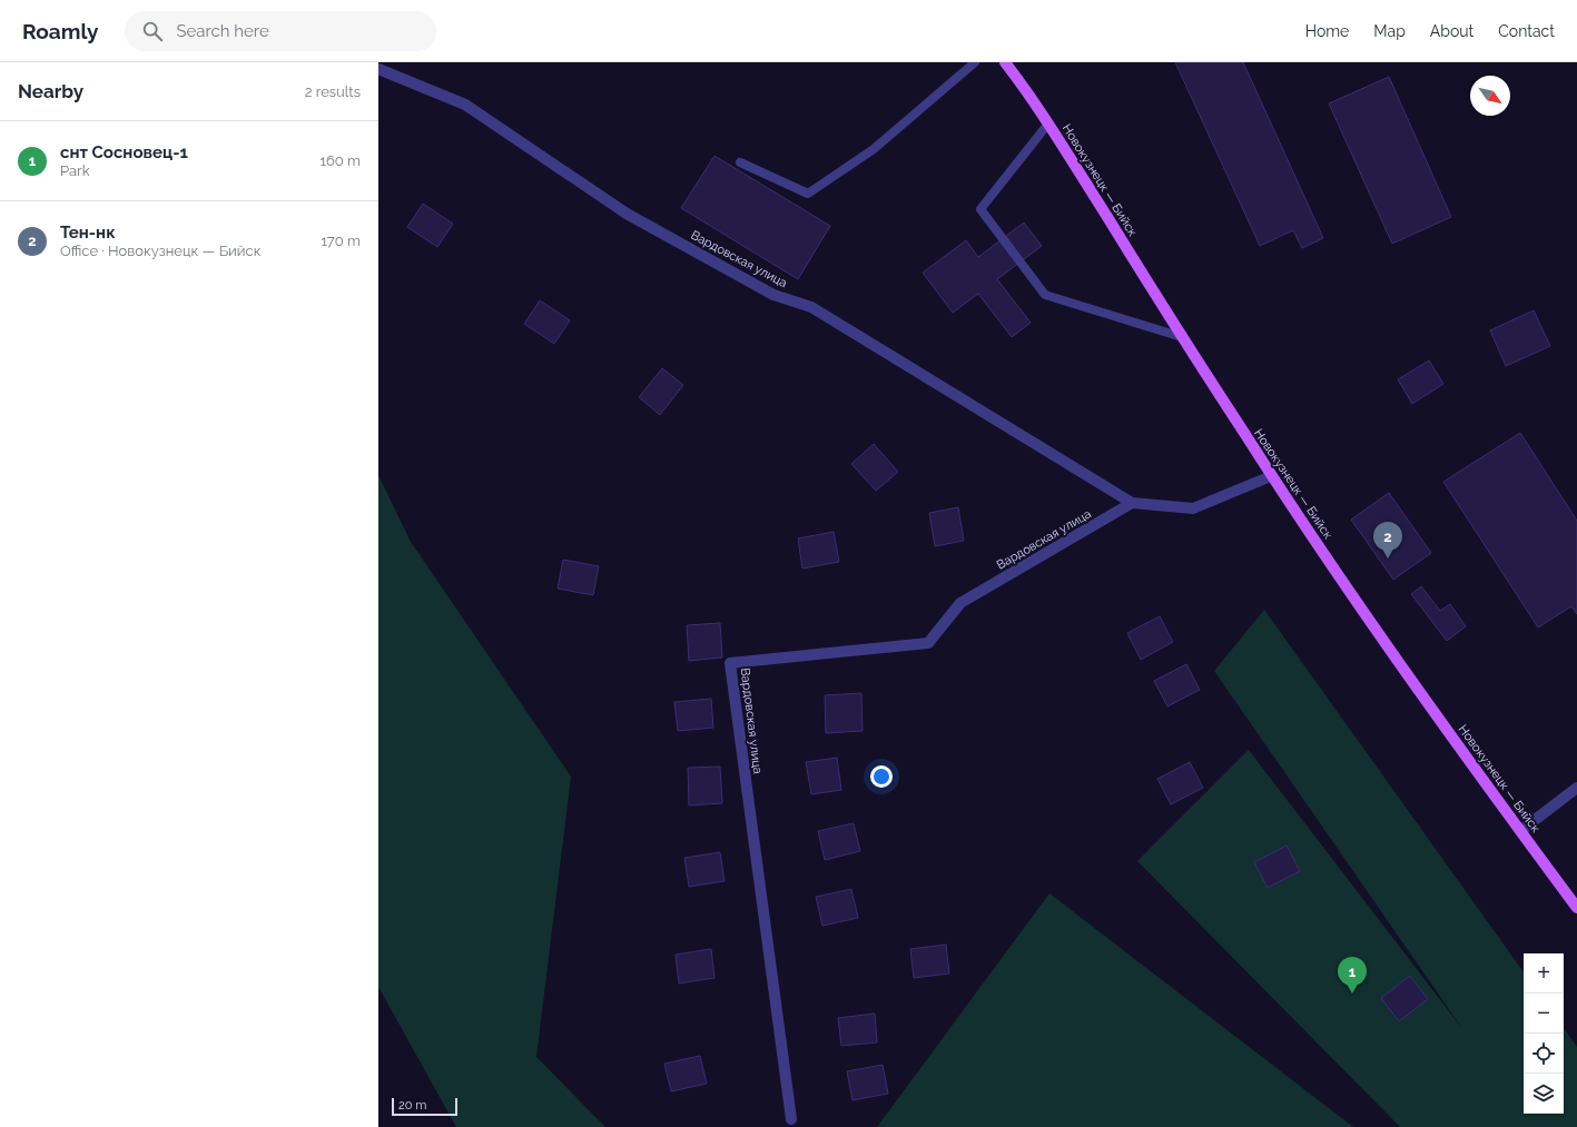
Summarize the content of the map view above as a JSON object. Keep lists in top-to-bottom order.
{
  "streets": {
    "main road": ["Новокузнецк — Бийск"],
    "street": ["Вардовская улица"]
  },
  "crossings": [
    ["Новокузнецк — Бийск", "Вардовская улица"]
  ],
  "scale_bar": "20 m",
  "north": "bottom right",
  "page": {
    "header": "Roamly",
    "search": "Search here",
    "nav": [
      "Home",
      "Map",
      "About",
      "Contact"
    ],
    "heading": ["Nearby", "2 results"],
    "list": [
      {
        "mark": "1",
        "name": "снт Сосновец-1",
        "note": "Park",
        "value": "160 m"
      },
      {
        "mark": "2",
        "name": "Тен-нк",
        "note": "Office · Новокузнецк — Бийск",
        "value": "170 m"
      }
    ],
    "pins": ["2", "1"],
    "map_buttons": ["+", "−"],
    "scale": "20 m"
  }
}
